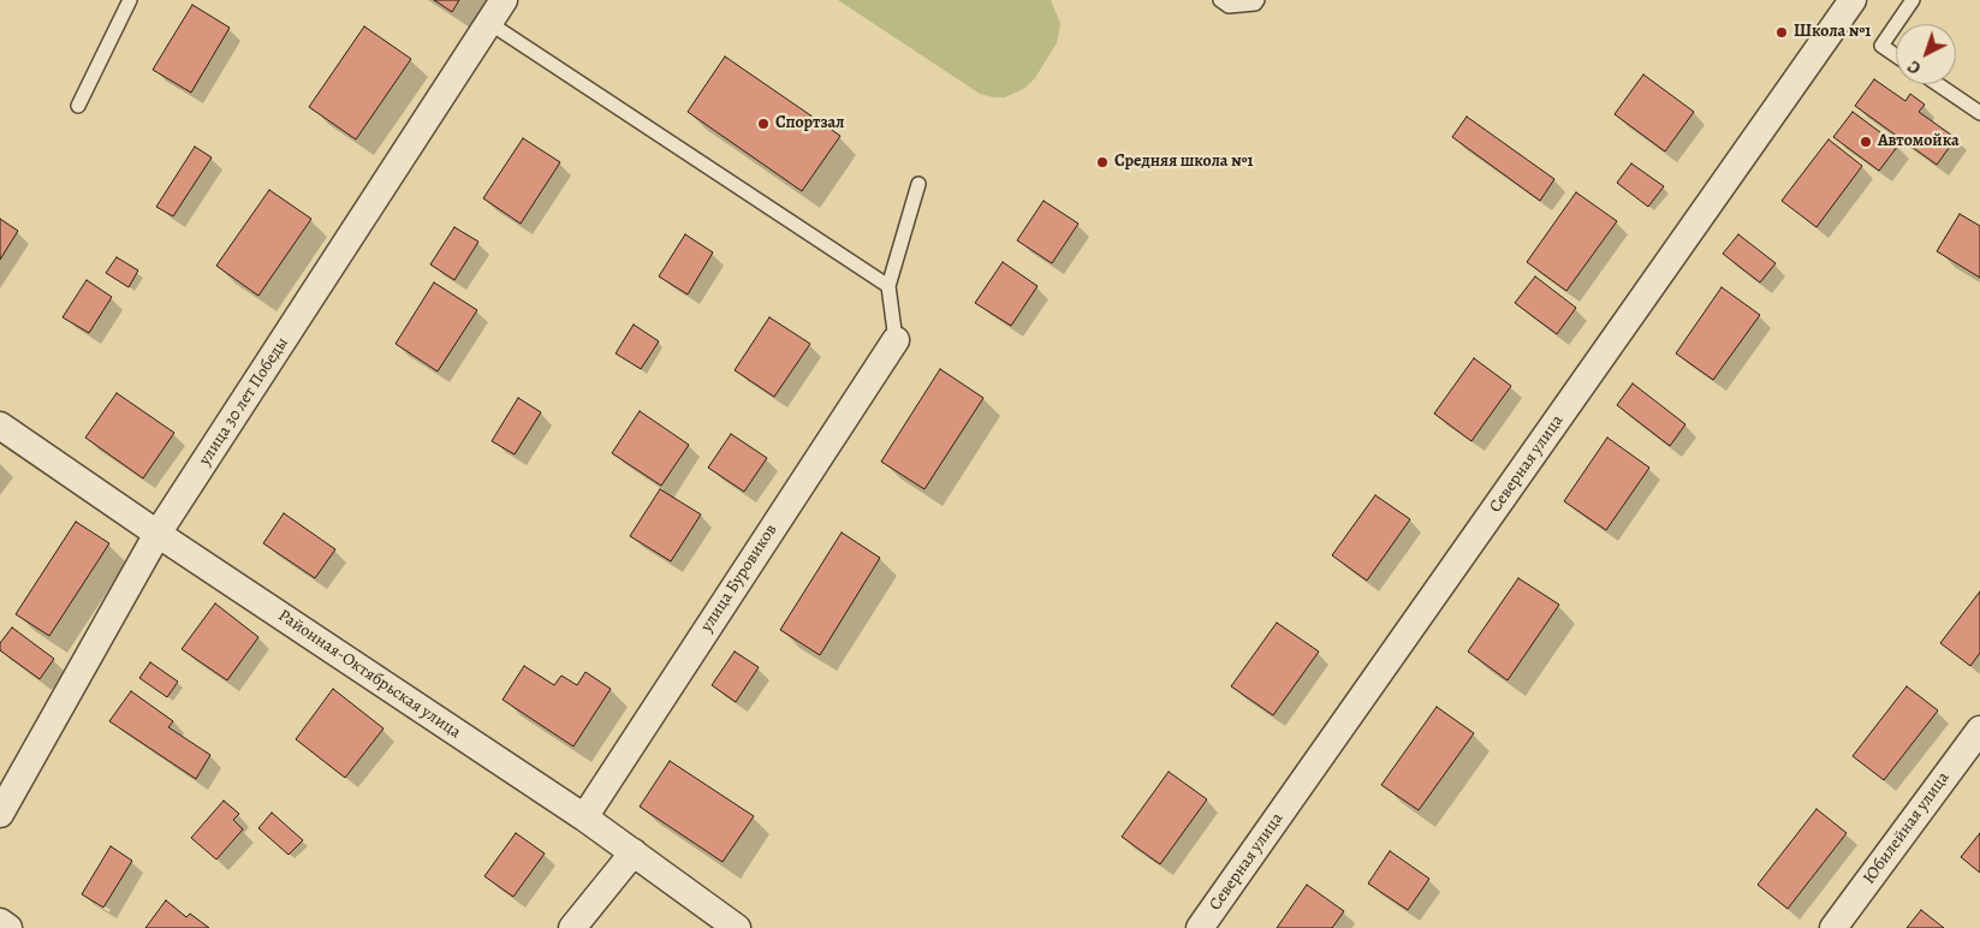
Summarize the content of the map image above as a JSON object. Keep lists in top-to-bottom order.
{
  "streets": {
    "street": [
      "улица 30 лет Победы",
      "Северная улица",
      "улица Буровиков",
      "Районная-Октябрьская улица",
      "Юбилейная улица"
    ]
  },
  "crossings": [
    ["улица 30 лет Победы", "Районная-Октябрьская улица"],
    ["улица Буровиков", "Районная-Октябрьская улица"]
  ],
  "places": [
    "Школа №1",
    "Спортзал",
    "Автомойка",
    "Средняя школа №1"
  ],
  "north": "bottom left"
}
